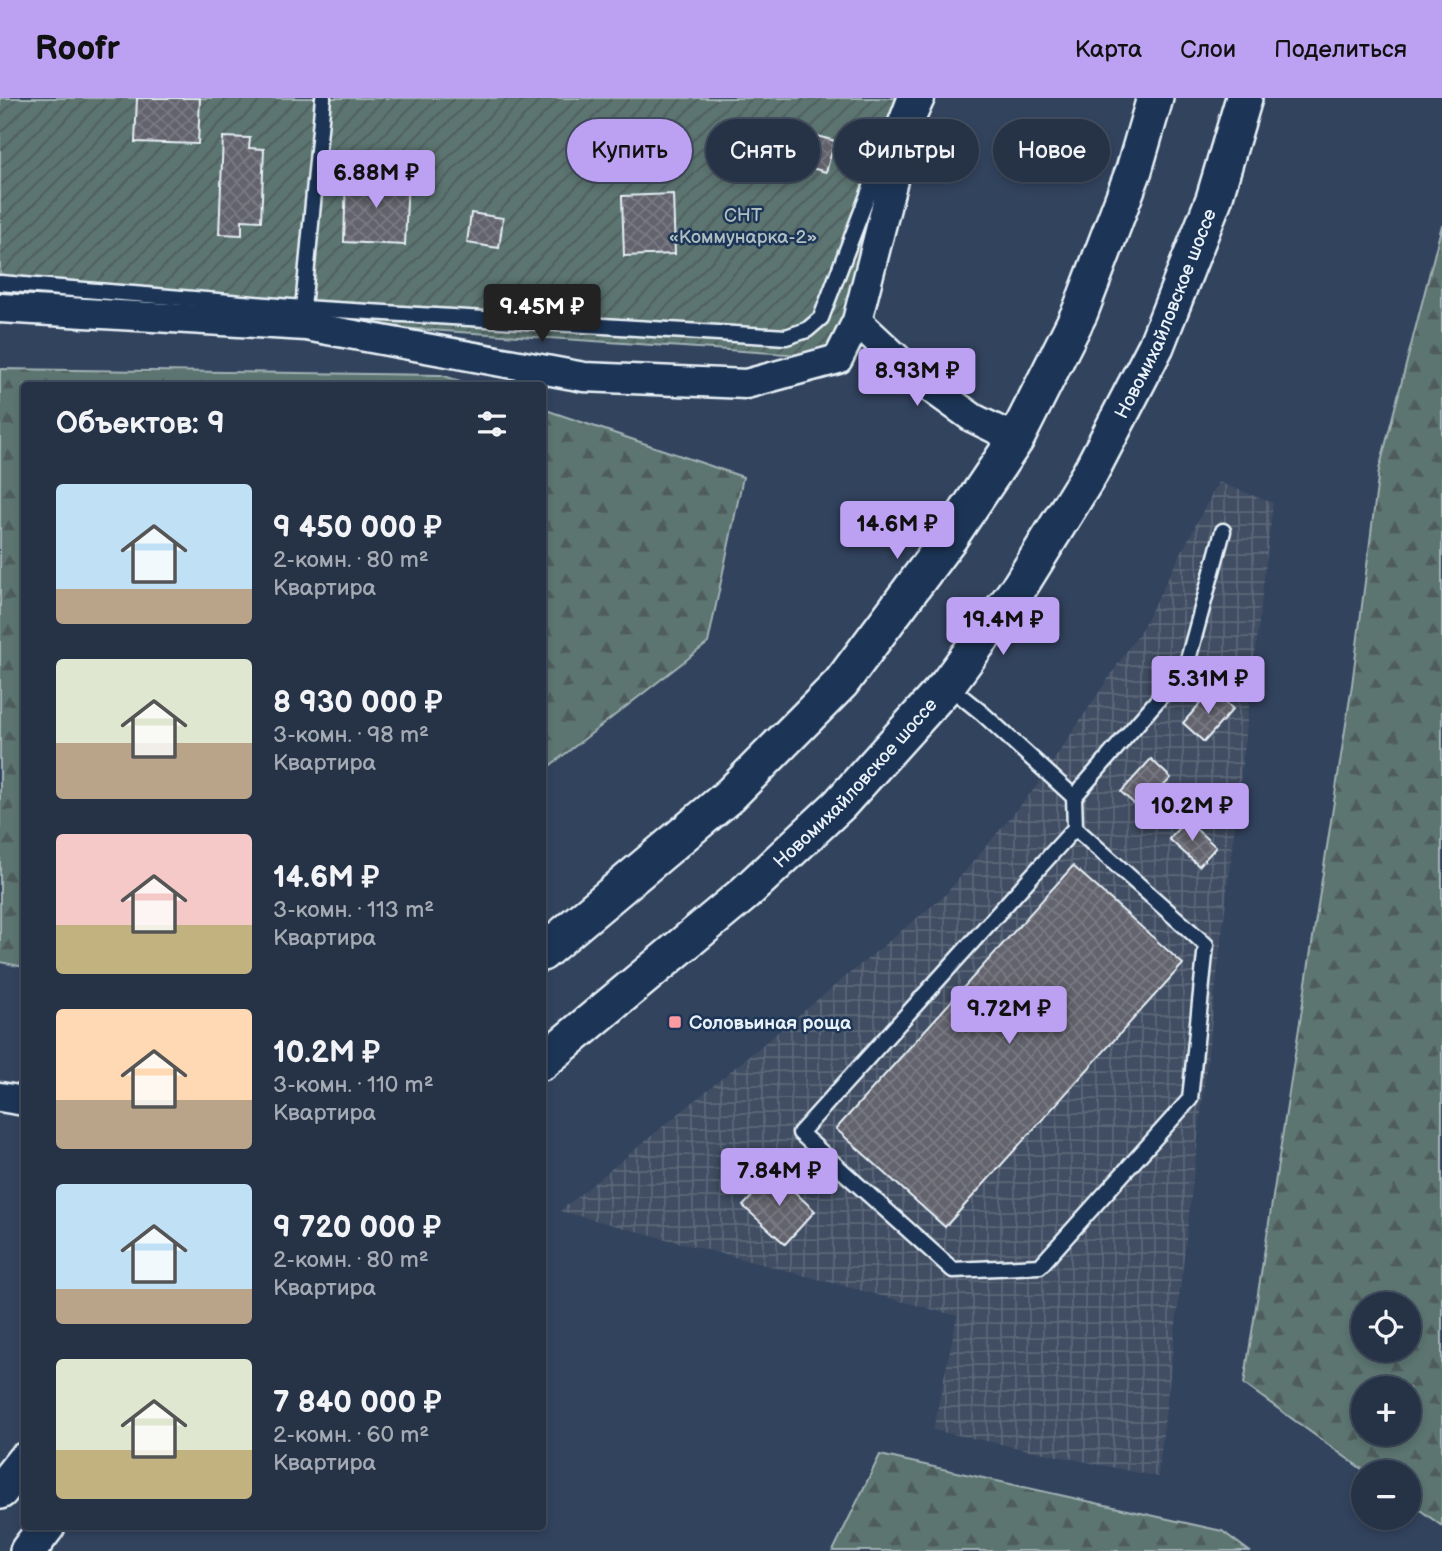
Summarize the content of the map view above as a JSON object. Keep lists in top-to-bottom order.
{
  "streets": {
    "street": ["Новомихайловское шоссе"]
  },
  "parks": ["СНТ «Коммунарка-2»"],
  "places": {
    "transit": ["Соловьиная роща"]
  },
  "page": {
    "header": "Roofr",
    "nav": ["Карта", "Слои", "Поделиться"],
    "chip": [
      "Купить",
      "Снять",
      "Фильтры",
      "Новое"
    ],
    "price": [
      "6.88M ₽",
      "9.45M ₽",
      "8.93M ₽",
      "14.6M ₽",
      "19.4M ₽",
      "5.31M ₽",
      "10.2M ₽",
      "9.72M ₽",
      "7.84M ₽"
    ],
    "heading": "Объектов: 9",
    "list": [
      {
        "name": "9 450 000 ₽",
        "note": "2-комн. · 80 m² · Квартира"
      },
      {
        "name": "8 930 000 ₽",
        "note": "3-комн. · 98 m² · Квартира"
      },
      {
        "name": "14.6M ₽",
        "note": "3-комн. · 113 m² · Квартира"
      },
      {
        "name": "10.2M ₽",
        "note": "3-комн. · 110 m² · Квартира"
      },
      {
        "name": "9 720 000 ₽",
        "note": "2-комн. · 80 m² · Квартира"
      },
      {
        "name": "7 840 000 ₽",
        "note": "2-комн. · 60 m² · Квартира"
      }
    ],
    "map_buttons": ["+", "−"]
  }
}
